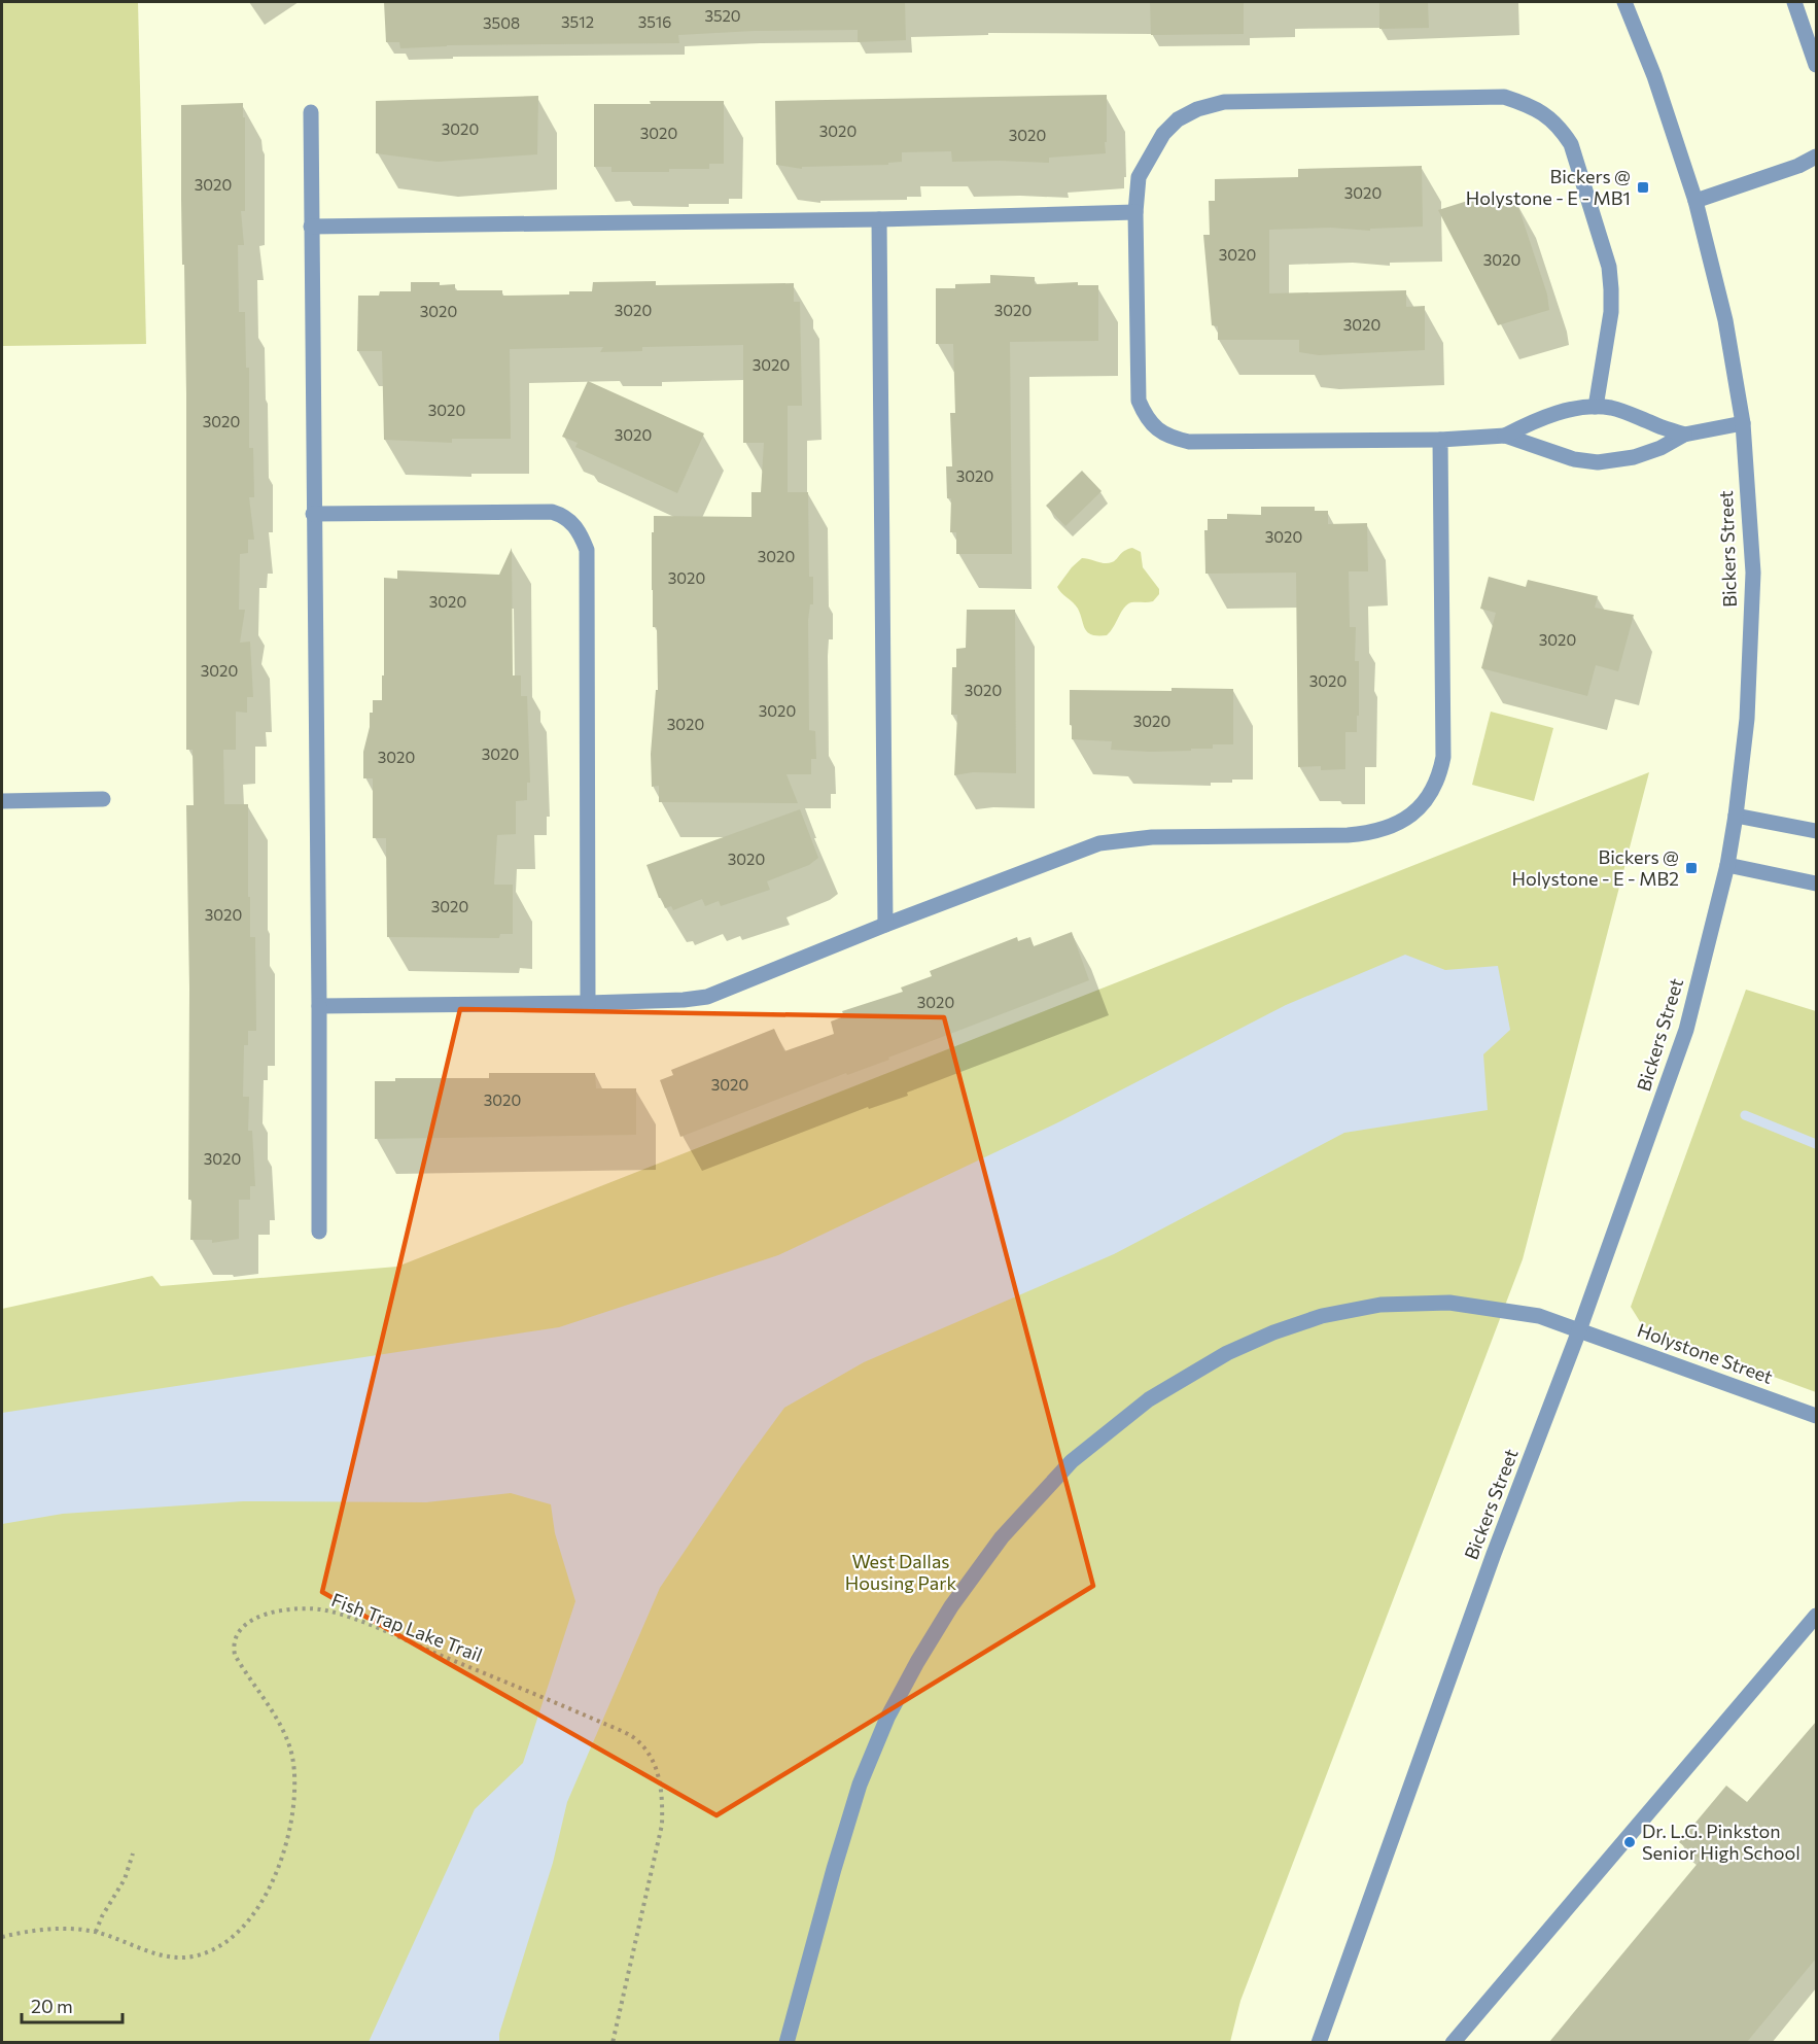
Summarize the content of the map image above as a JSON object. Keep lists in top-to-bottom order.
{
  "streets": {
    "street": ["Bickers Street", "Holystone Street"],
    "path": ["Fish Trap Lake Trail"]
  },
  "crossings": [
    ["Bickers Street", "Holystone Street"]
  ],
  "parks": ["West Dallas Housing Park"],
  "places": {
    "transit": ["Bickers @ Holystone - E - MB1", "Bickers @ Holystone - E - MB2"],
    "other": ["Dr. L.G. Pinkston Senior High School"]
  },
  "house_numbers": [
    "3520",
    "3512",
    "3516",
    "3508",
    "3020",
    "3020",
    "3020",
    "3020",
    "3020",
    "3020",
    "3020",
    "3020",
    "3020",
    "3020",
    "3020",
    "3020",
    "3020",
    "3020",
    "3020",
    "3020",
    "3020",
    "3020",
    "3020",
    "3020",
    "3020",
    "3020",
    "3020",
    "3020",
    "3020",
    "3020",
    "3020",
    "3020",
    "3020",
    "3020",
    "3020",
    "3020",
    "3020",
    "3020",
    "3020",
    "3020",
    "3020"
  ],
  "scale_bar": "20 m"
}
